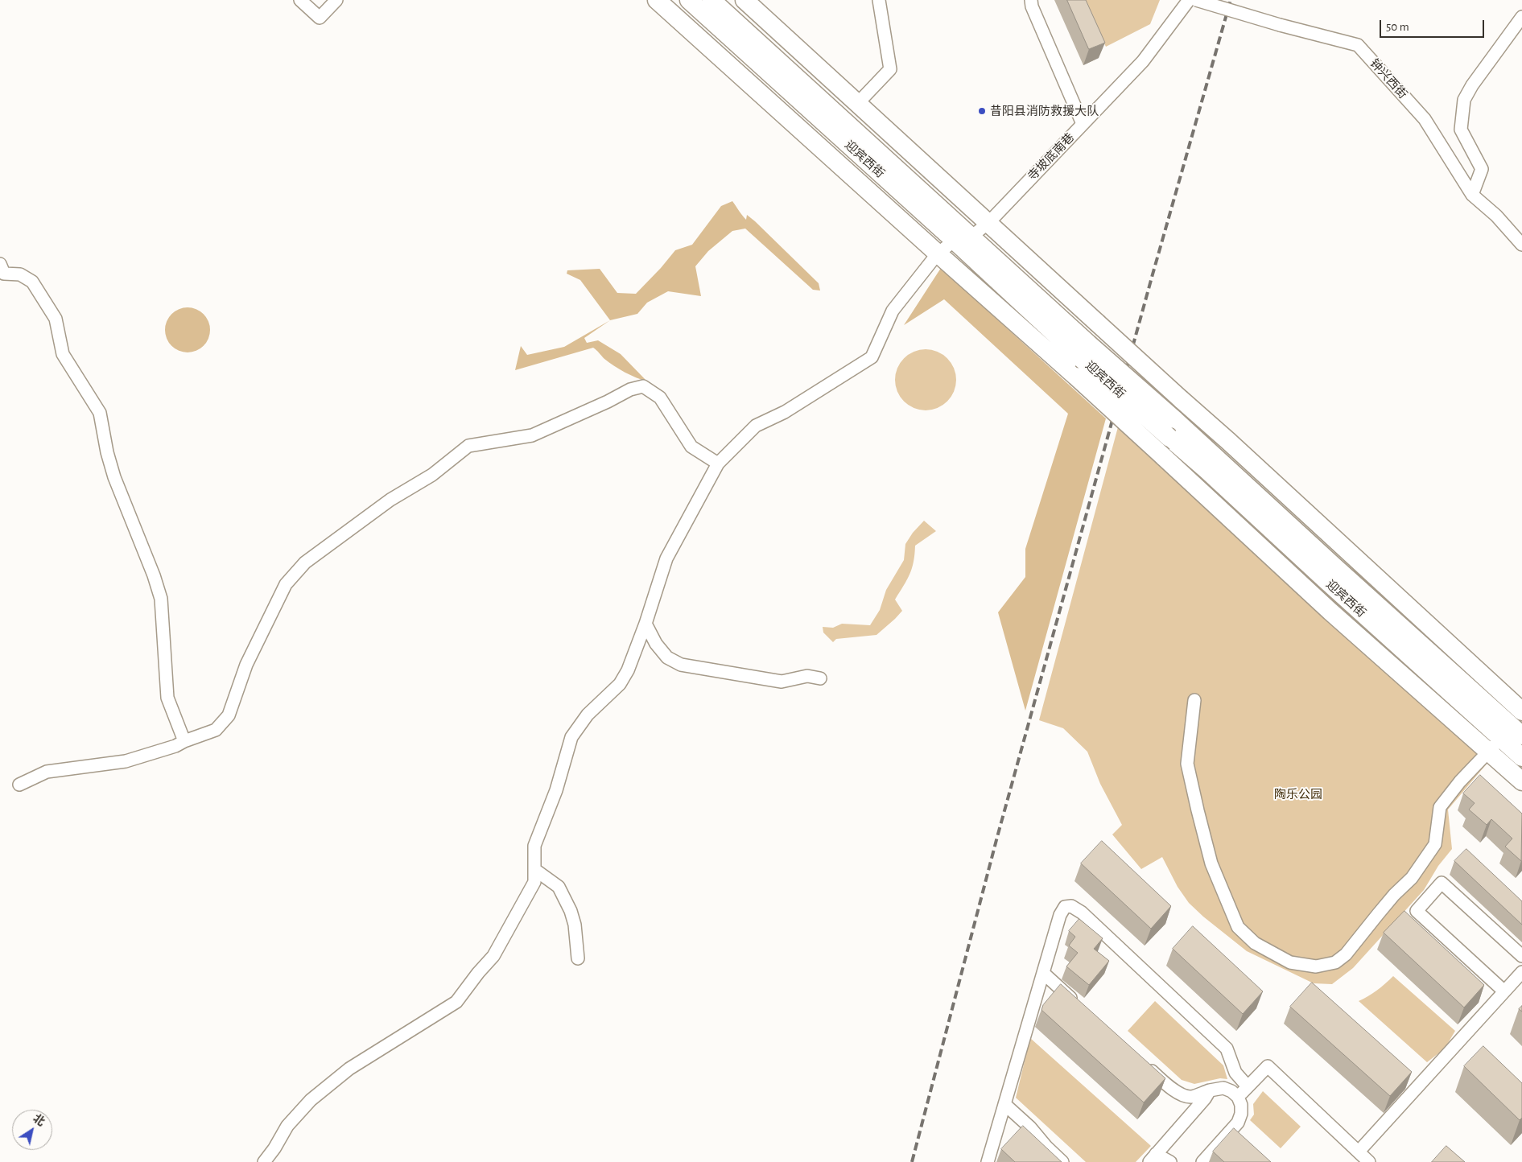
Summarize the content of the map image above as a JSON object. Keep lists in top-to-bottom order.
{
  "streets": {
    "street": ["钟兴西街", "寺坡底南巷", "迎宾西街"]
  },
  "crossings": [
    ["寺坡底南巷", "迎宾西街"]
  ],
  "parks": ["陶乐公园"],
  "places": ["昔阳县消防救援大队"],
  "scale_bar": "50 m",
  "north": "top right"
}
